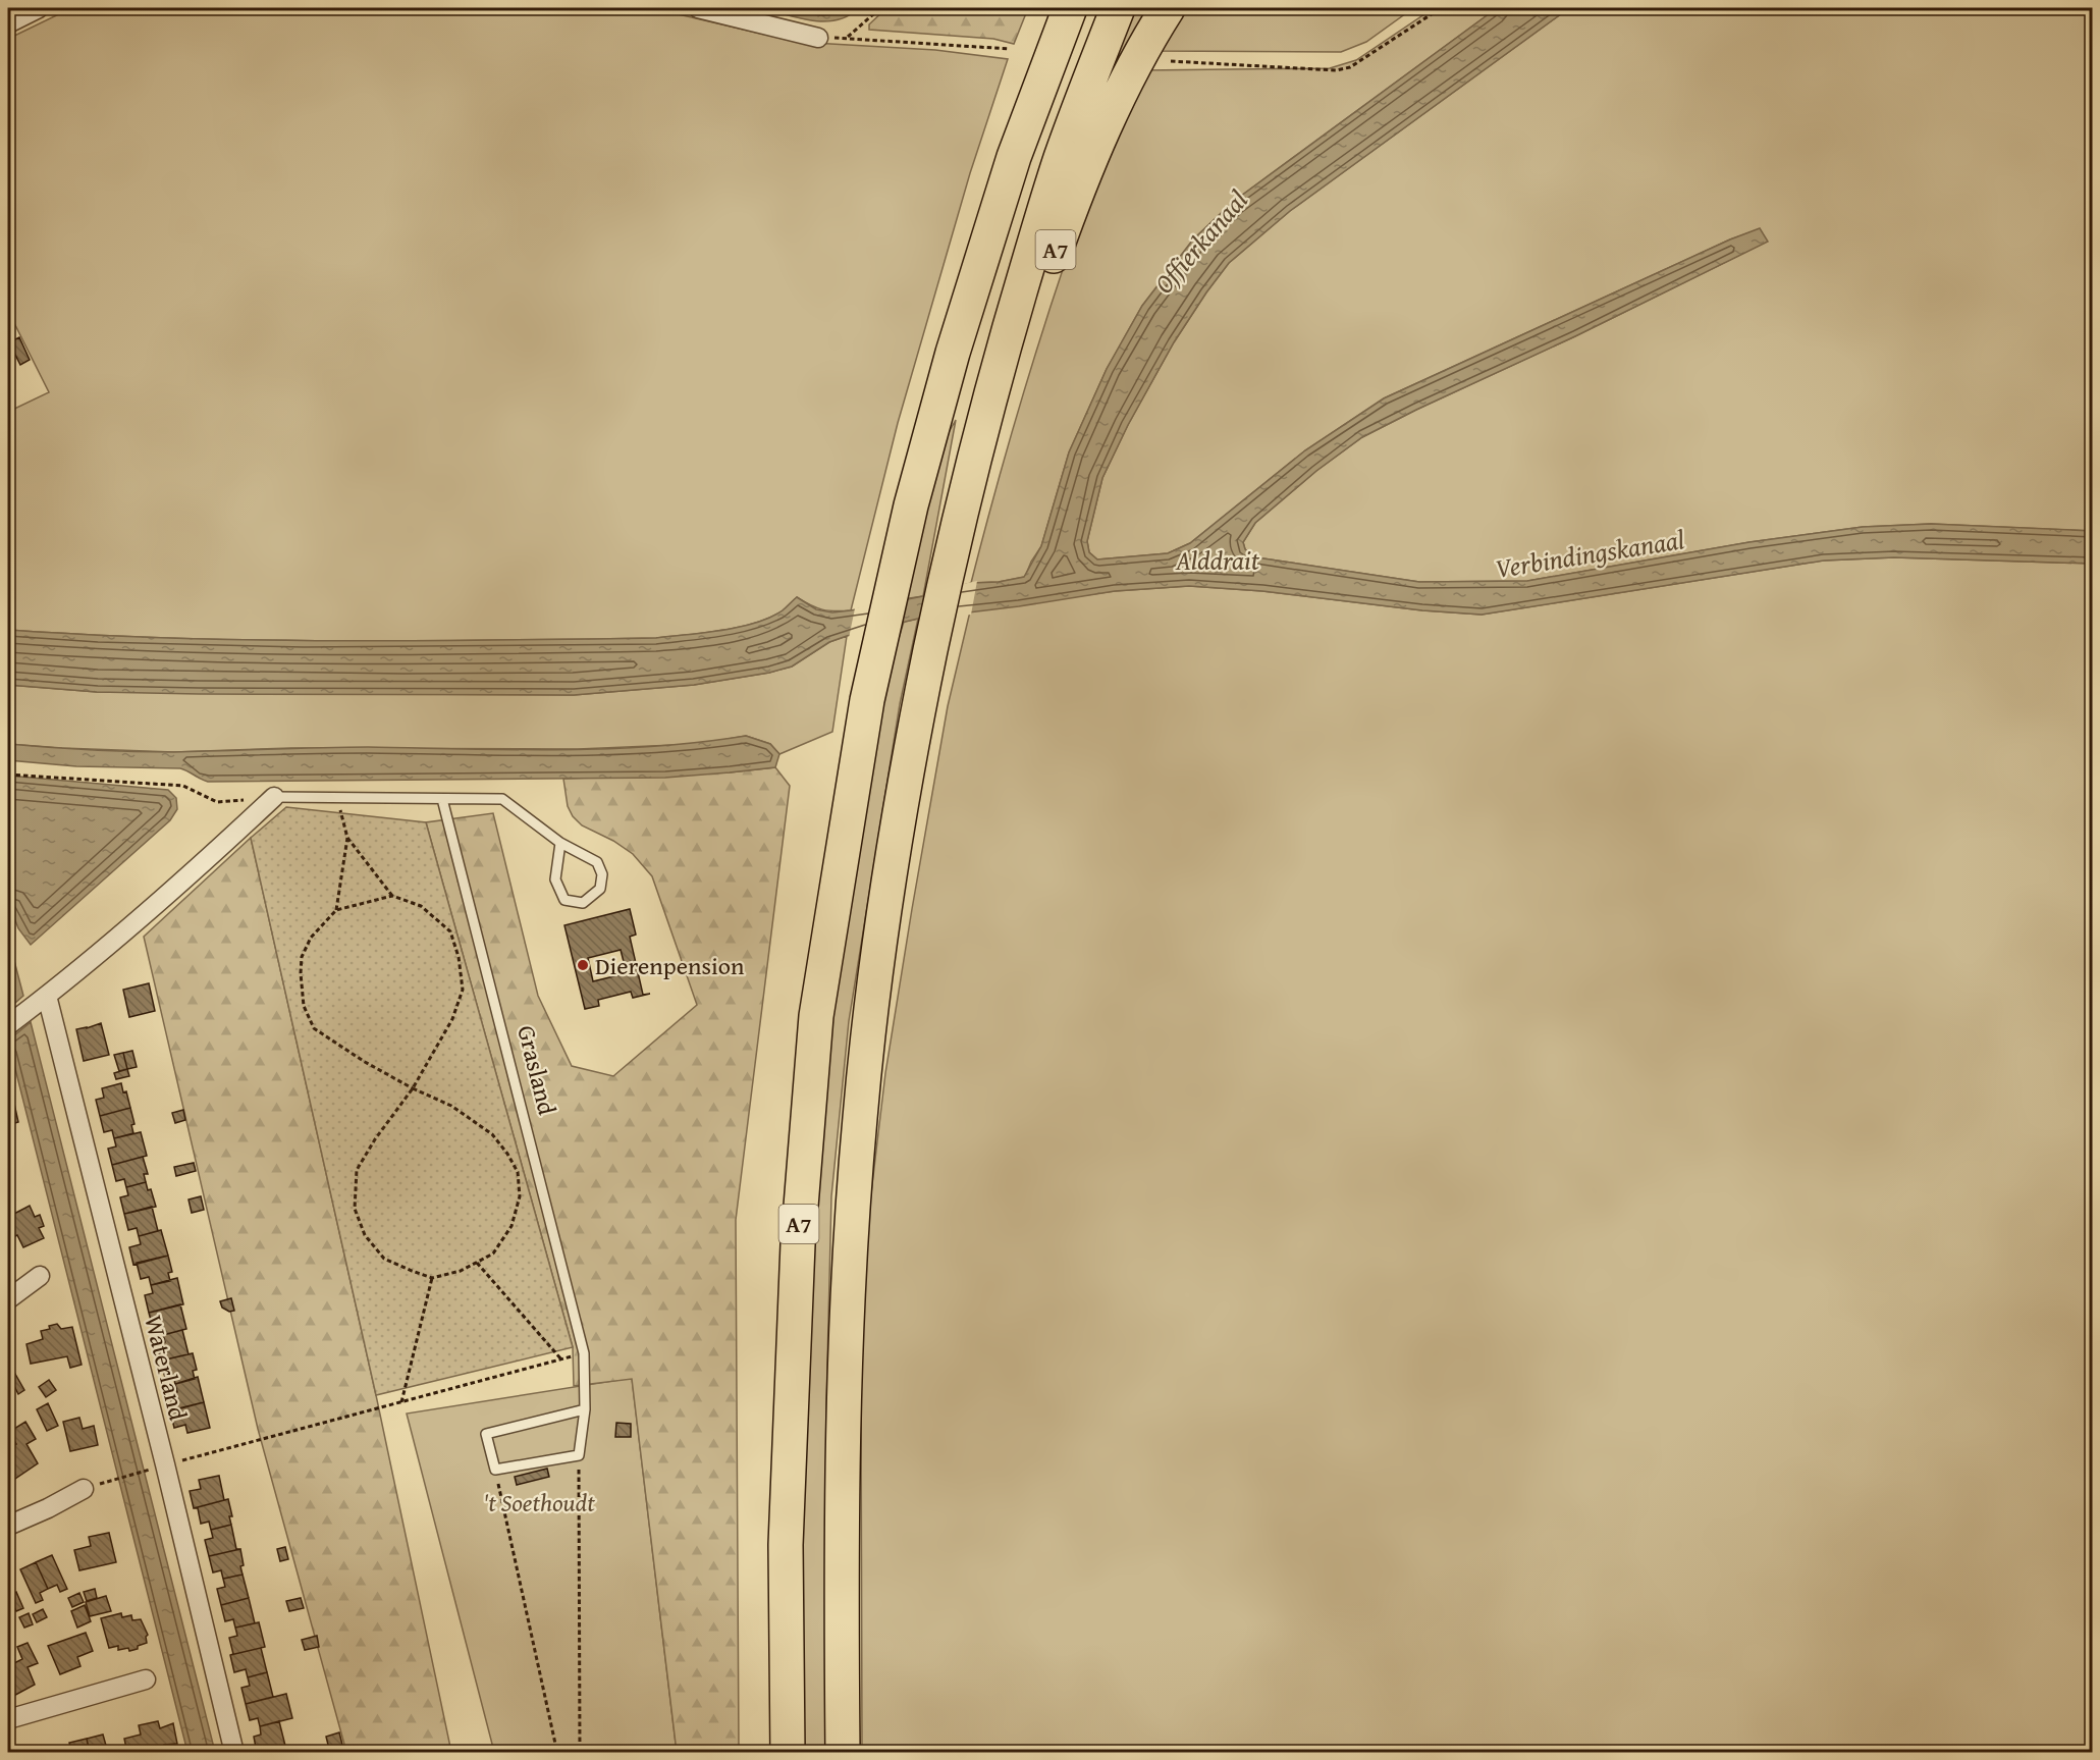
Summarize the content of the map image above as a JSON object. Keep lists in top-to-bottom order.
{
  "streets": {
    "highway": ["A7"],
    "street": ["Waterland"],
    "lane": ["Grasland"]
  },
  "water": ["Offierkanaal", "Verbindingskanaal", "Alddrait"],
  "parks": ["'t Soethoudt"],
  "places": ["Dierenpension"]
}
